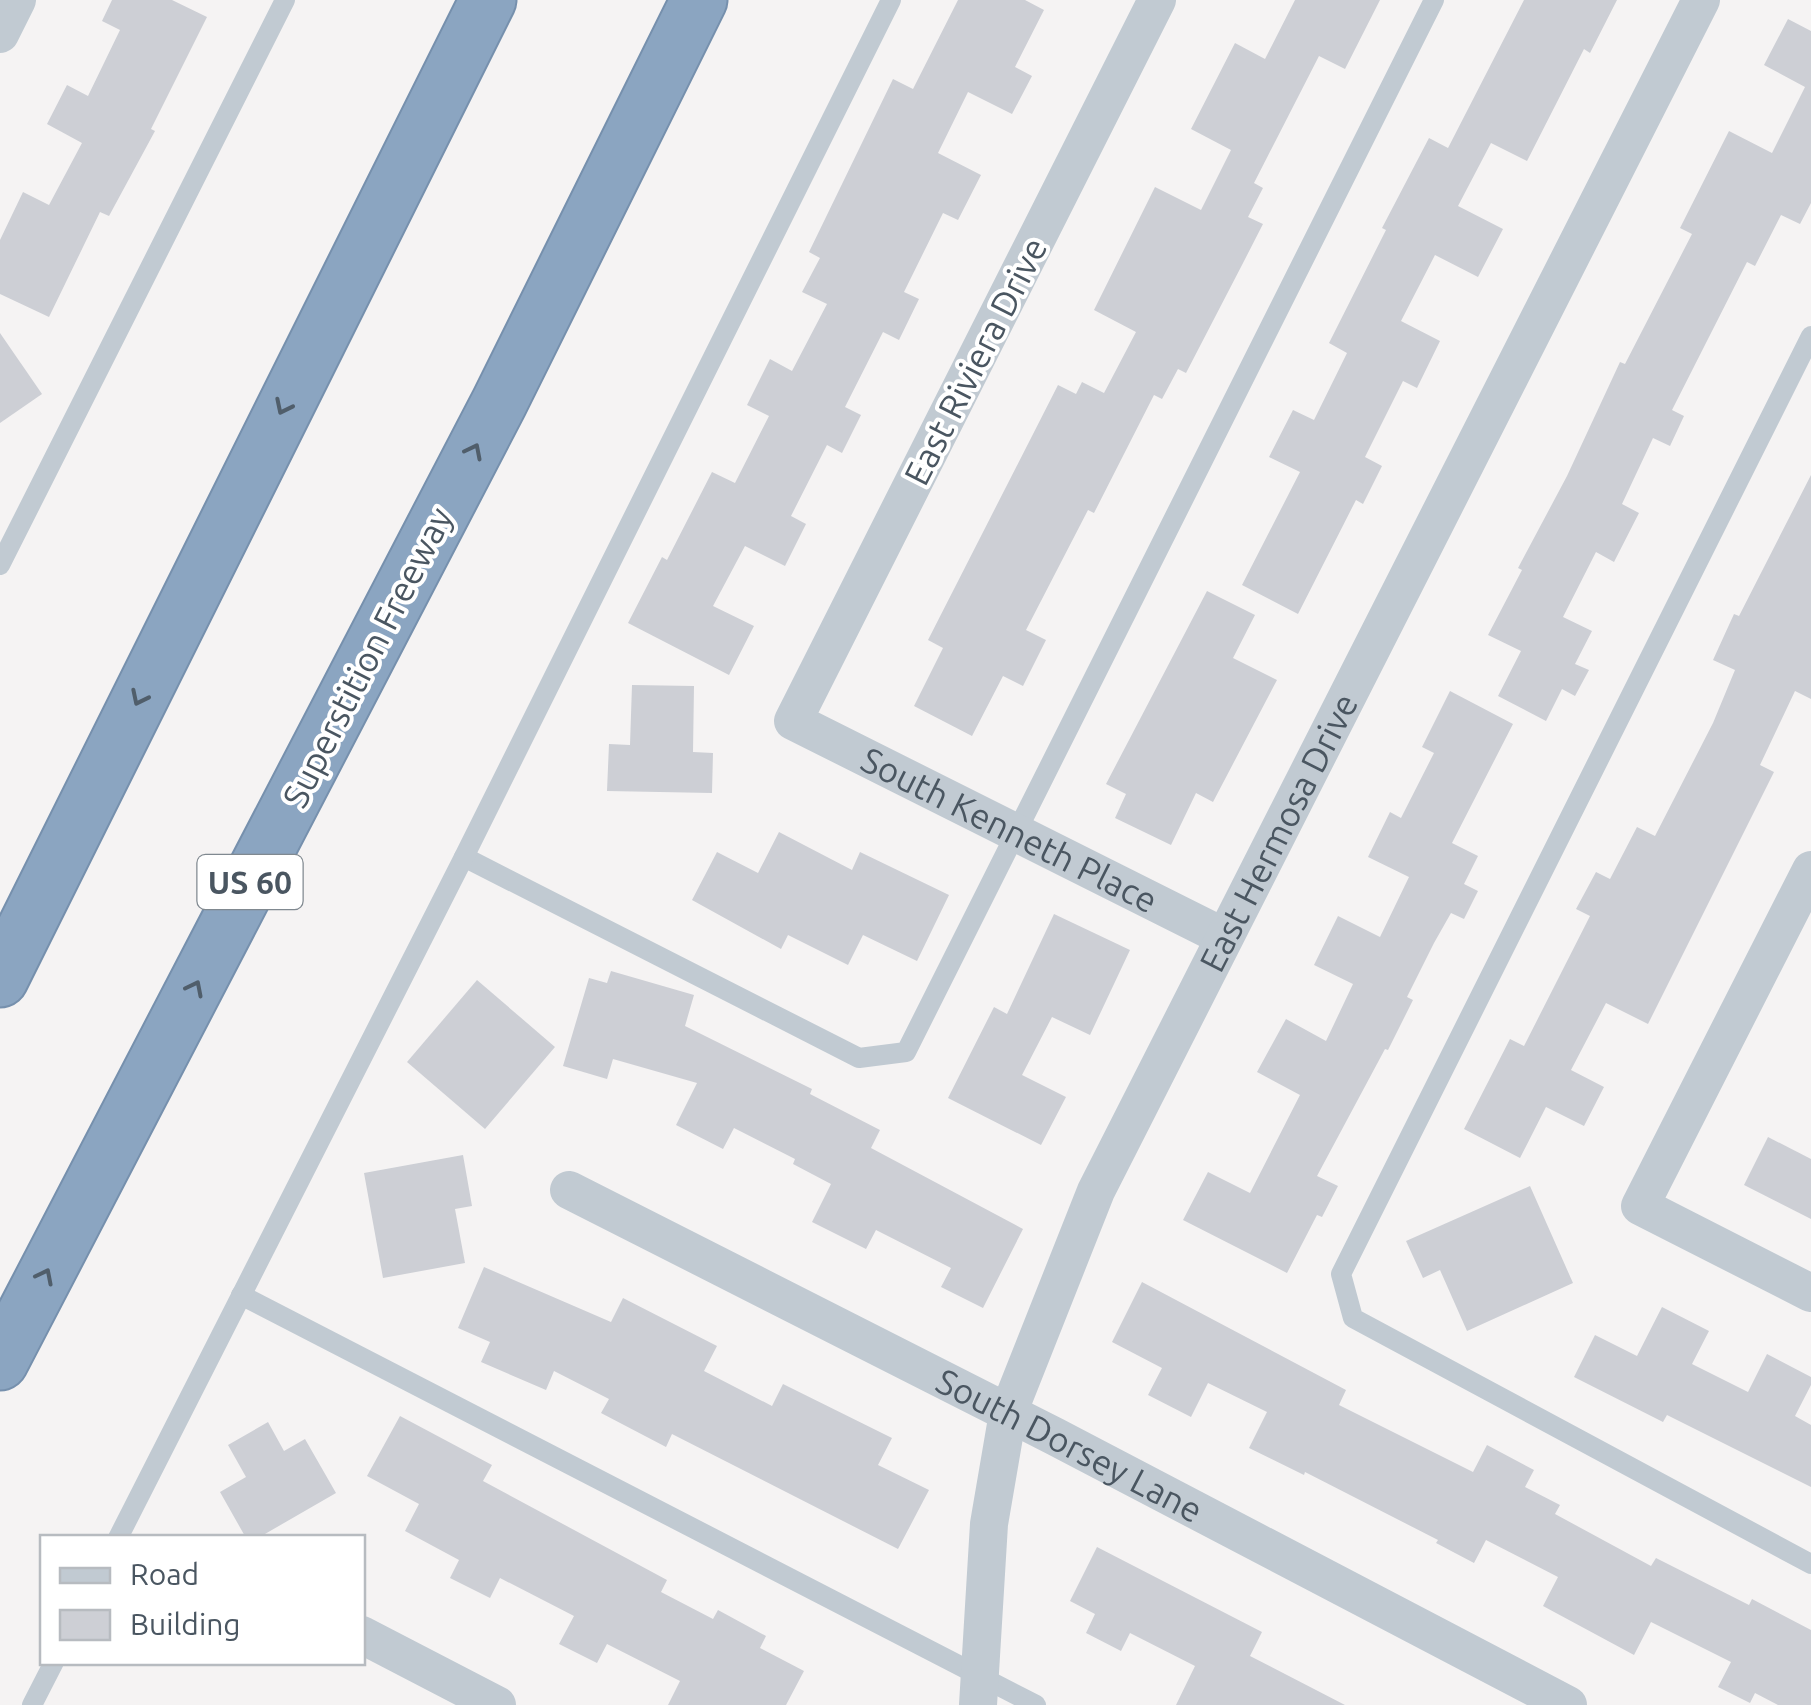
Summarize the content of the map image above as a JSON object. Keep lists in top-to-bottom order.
{
  "streets": {
    "highway": ["Superstition Freeway", "US 60"],
    "street": [
      "East Riviera Drive",
      "South Kenneth Place",
      "East Hermosa Drive",
      "South Dorsey Lane"
    ]
  },
  "crossings": [
    ["East Riviera Drive", "South Kenneth Place"],
    ["South Kenneth Place", "East Hermosa Drive"],
    ["East Hermosa Drive", "South Dorsey Lane"]
  ],
  "legend": ["Road", "Building"]
}
